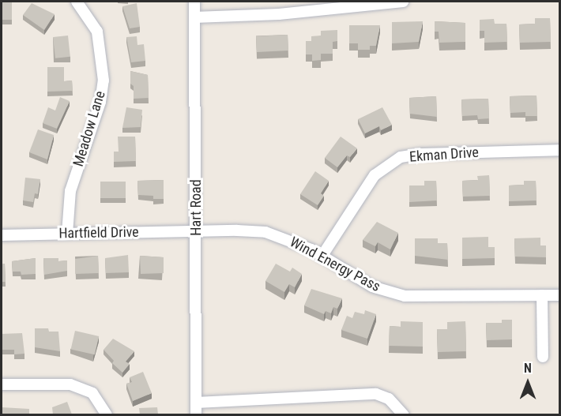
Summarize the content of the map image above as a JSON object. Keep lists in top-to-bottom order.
{
  "streets": {
    "street": [
      "Meadow Lane",
      "Ekman Drive",
      "Hart Road",
      "Hartfield Drive",
      "Wind Energy Pass"
    ]
  },
  "crossings": [
    ["Meadow Lane", "Hartfield Drive"],
    ["Ekman Drive", "Wind Energy Pass"],
    ["Hart Road", "Hartfield Drive"],
    ["Hart Road", "Wind Energy Pass"],
    ["Hartfield Drive", "Wind Energy Pass"]
  ],
  "north": "top"
}
